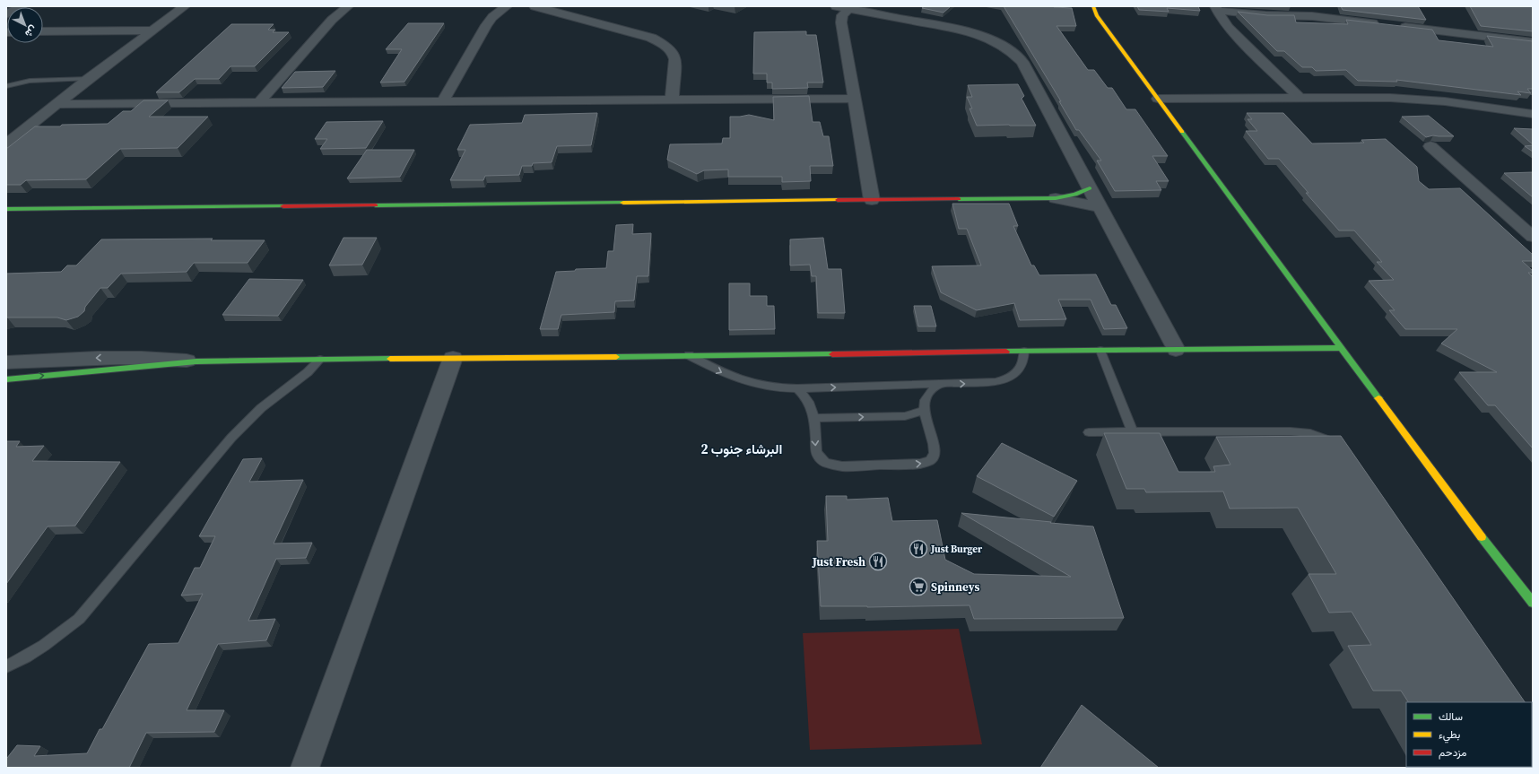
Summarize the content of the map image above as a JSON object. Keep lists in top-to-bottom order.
{
  "districts": ["البرشاء جنوب 2"],
  "places": {
    "restaurant": ["Just Burger", "Just Fresh"],
    "supermarket": ["Spinneys"]
  },
  "legend": ["سالك", "بطيء", "مزدحم"],
  "north": "bottom right"
}
